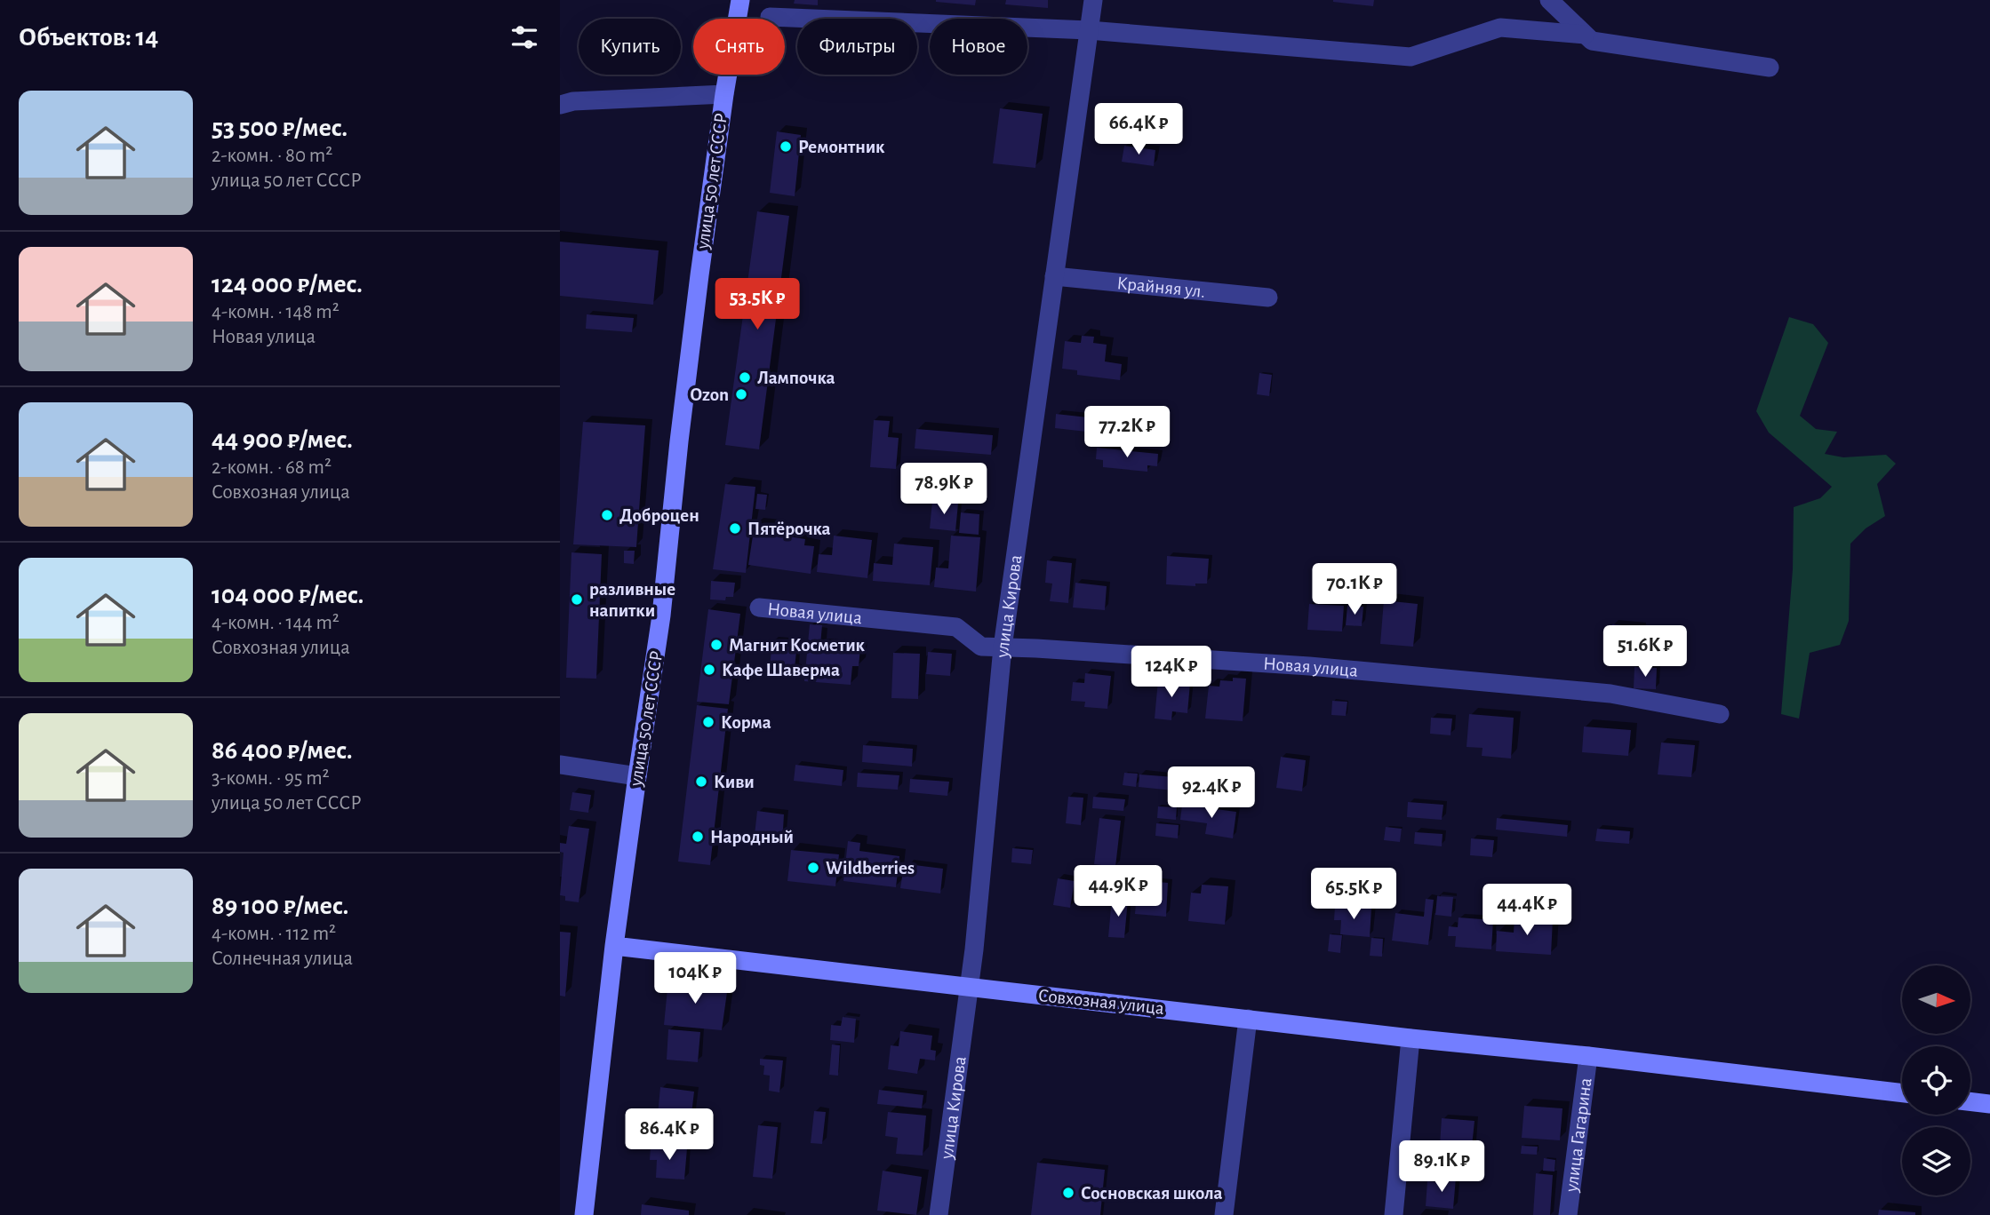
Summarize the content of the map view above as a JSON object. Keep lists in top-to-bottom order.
{
  "streets": {
    "main road": ["улица 50 лет СССР", "Совхозная улица"],
    "street": [
      "Крайняя ул.",
      "улица Кирова",
      "Новая улица",
      "улица Гагарина"
    ]
  },
  "crossings": [
    ["улица 50 лет СССР", "Совхозная улица"],
    ["Крайняя ул.", "улица Кирова"],
    ["улица Кирова", "Новая улица"],
    ["улица Кирова", "Совхозная улица"],
    ["Совхозная улица", "улица Гагарина"]
  ],
  "places": [
    "Ремонтник",
    "Лампочка",
    "Ozon",
    "Доброцен",
    "Пятёрочка",
    "разливные напитки",
    "Магнит Косметик",
    "Кафе Шаверма",
    "Корма",
    "Киви",
    "Народный",
    "Wildberries",
    "Сосновская школа"
  ],
  "north": "right",
  "page": {
    "heading": "Объектов: 14",
    "chip": [
      "Купить",
      "Снять",
      "Фильтры",
      "Новое"
    ],
    "list": [
      {
        "name": "53 500 ₽/мес.",
        "note": "2-комн. · 80 m² · улица 50 лет СССР"
      },
      {
        "name": "124 000 ₽/мес.",
        "note": "4-комн. · 148 m² · Новая улица"
      },
      {
        "name": "44 900 ₽/мес.",
        "note": "2-комн. · 68 m² · Совхозная улица"
      },
      {
        "name": "104 000 ₽/мес.",
        "note": "4-комн. · 144 m² · Совхозная улица"
      },
      {
        "name": "86 400 ₽/мес.",
        "note": "3-комн. · 95 m² · улица 50 лет СССР"
      },
      {
        "name": "89 100 ₽/мес.",
        "note": "4-комн. · 112 m² · Солнечная улица"
      }
    ],
    "price": [
      "66.4K ₽",
      "53.5K ₽",
      "77.2K ₽",
      "78.9K ₽",
      "70.1K ₽",
      "51.6K ₽",
      "124K ₽",
      "92.4K ₽",
      "44.9K ₽",
      "65.5K ₽",
      "44.4K ₽",
      "104K ₽",
      "86.4K ₽",
      "89.1K ₽"
    ]
  }
}
